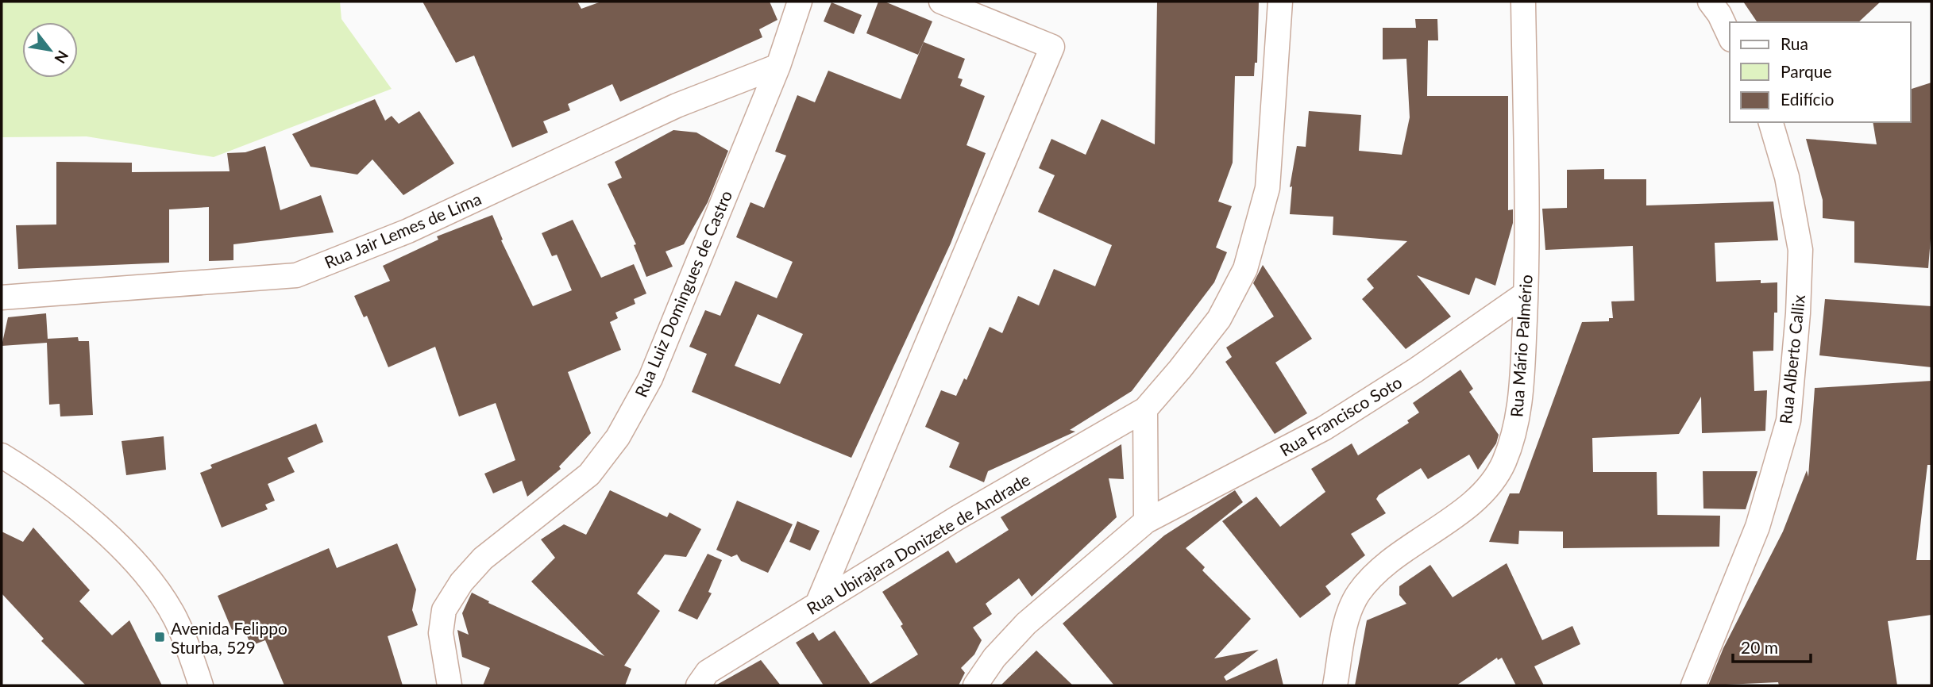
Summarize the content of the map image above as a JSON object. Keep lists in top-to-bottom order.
{
  "streets": {
    "street": [
      "Rua Jair Lemes de Lima",
      "Rua Luiz Domingues de Castro",
      "Rua Mário Palmério",
      "Rua Alberto Callix",
      "Rua Francisco Soto",
      "Rua Ubirajara Donizete de Andrade"
    ]
  },
  "crossings": [
    ["Rua Jair Lemes de Lima", "Rua Luiz Domingues de Castro"],
    ["Rua Mário Palmério", "Rua Francisco Soto"]
  ],
  "places": {
    "transit": ["Avenida Felippo Sturba, 529"]
  },
  "legend": ["Rua", "Parque", "Edifício"],
  "scale_bar": "20 m",
  "north": "bottom right"
}
